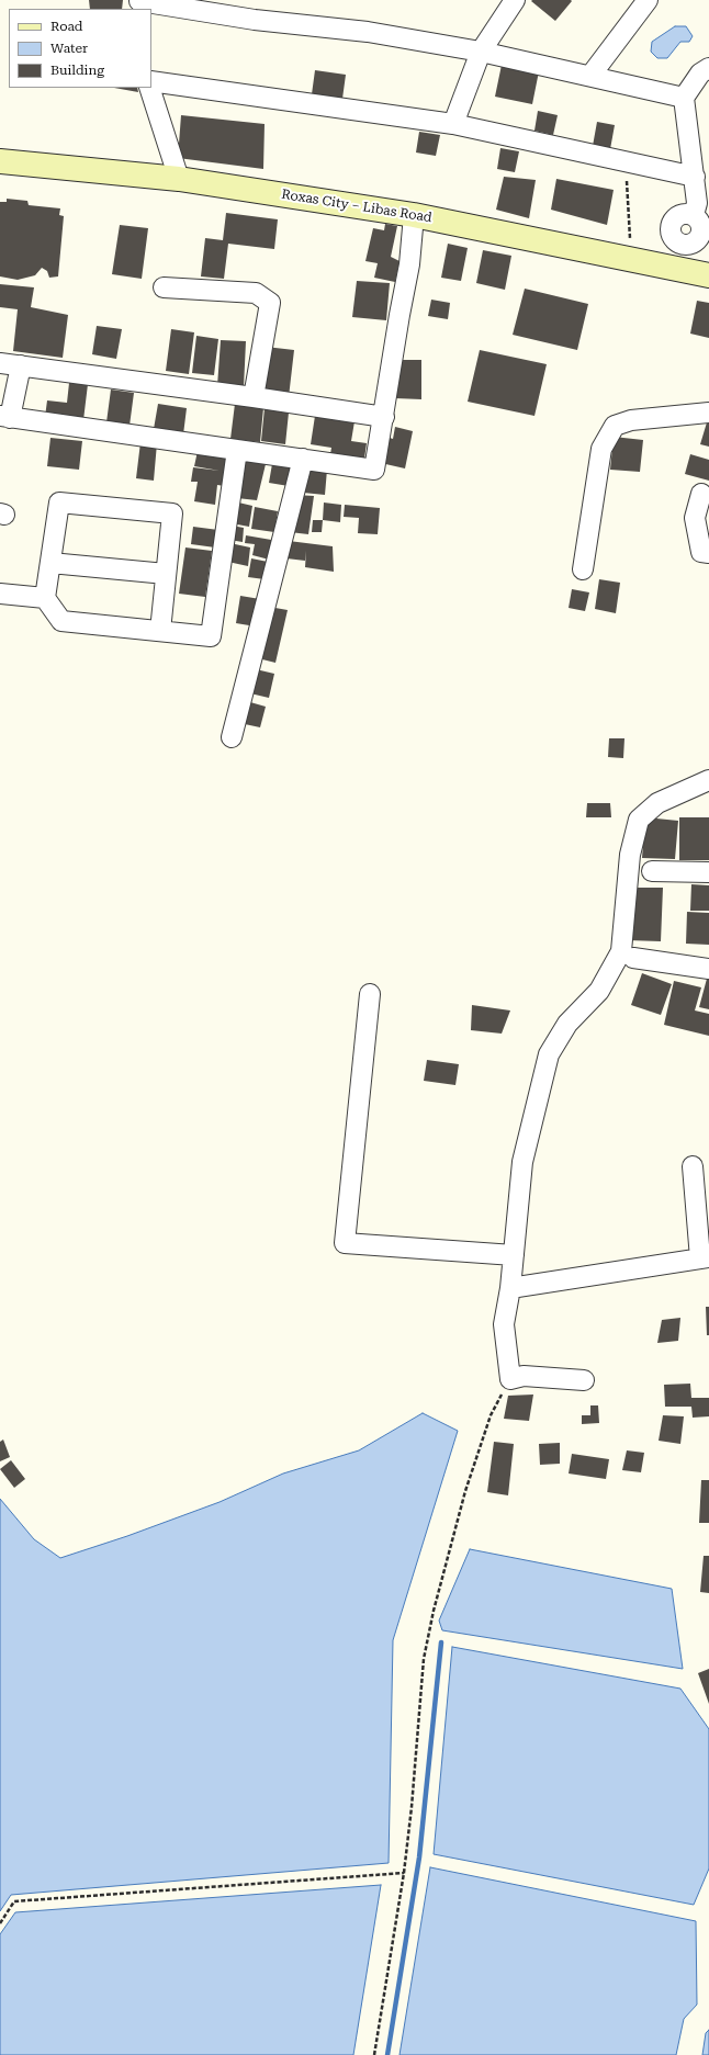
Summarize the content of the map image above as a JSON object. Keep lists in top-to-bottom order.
{
  "streets": {
    "main road": ["Roxas City – Libas Road"]
  },
  "legend": ["Road", "Water", "Building"]
}
